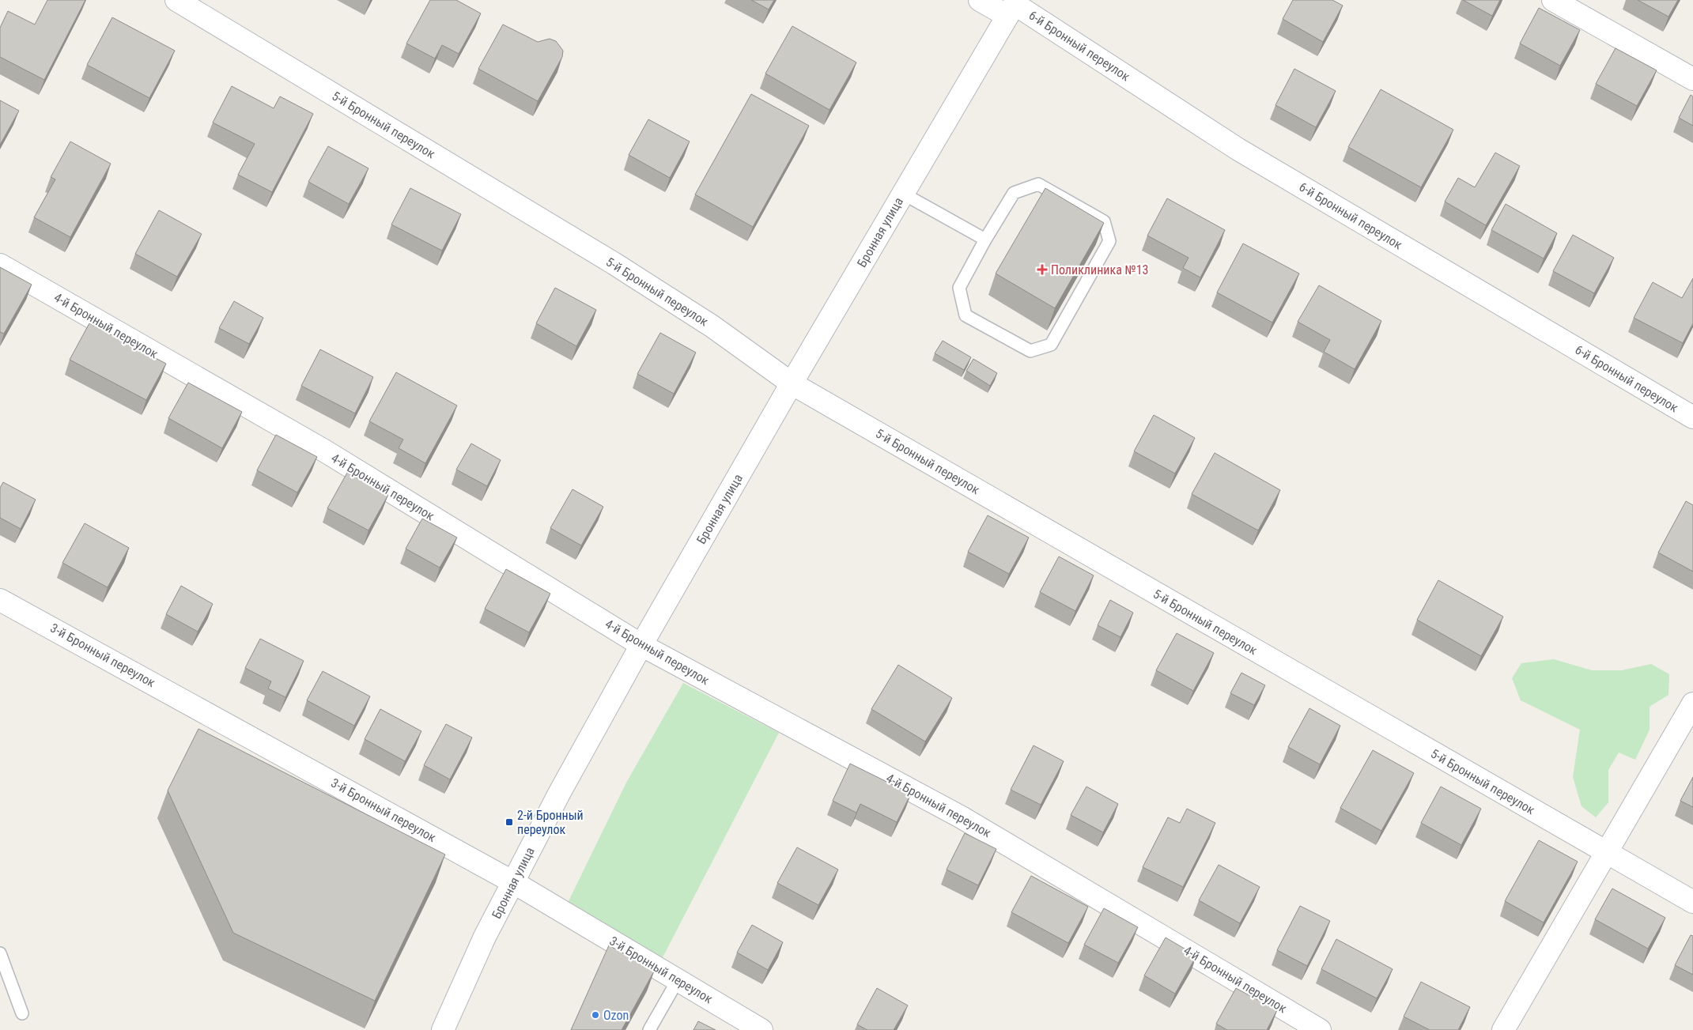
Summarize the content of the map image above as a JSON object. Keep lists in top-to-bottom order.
{
  "streets": {
    "street": [
      "6-й Бронный переулок",
      "5-й Бронный переулок",
      "Бронная улица",
      "4-й Бронный переулок",
      "3-й Бронный переулок"
    ]
  },
  "crossings": [
    ["6-й Бронный переулок", "Бронная улица"],
    ["5-й Бронный переулок", "Бронная улица"],
    ["Бронная улица", "4-й Бронный переулок"],
    ["Бронная улица", "3-й Бронный переулок"]
  ],
  "places": {
    "health": ["Поликлиника №13"],
    "transit": ["2-й Бронный переулок"],
    "other": ["Ozon"]
  }
}
